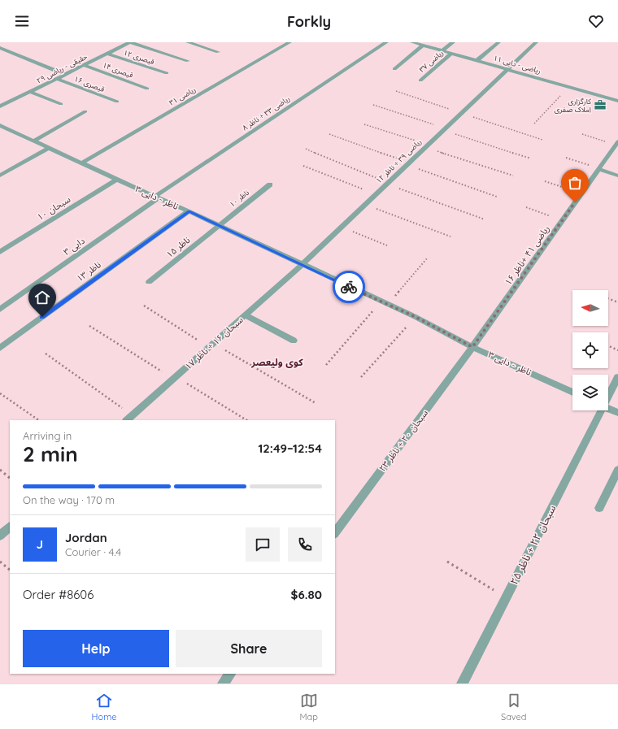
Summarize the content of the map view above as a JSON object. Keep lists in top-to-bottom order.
{
  "streets": {
    "street": [
      "قیصری ۱۲",
      "ریاضی ۳۷",
      "ریاضی - دایی ۱۱",
      "حقیقی - ریاضی ۲۹",
      "قیصری ۱۴",
      "قیصری ۱۶",
      "ریاضی ۳۱",
      "ریاضی ۳۳ + ناظر ۸",
      "ریاضی ۳۹ + ناظر ۱۲",
      "ناظر - دایی ۳",
      "ناظر ۱۰",
      "سبحان ۱۰",
      "دایی ۳",
      "ناظر ۱۵",
      "ریاضی ۴۱ +ناظر ۱۶",
      "ناظر ۱۳",
      "سبحان ۱۶ + ناظر ۱۷",
      "سبحان ۲۰ + ناظر ۲۳",
      "سبحان ۲۲ + ناظر ۲۵"
    ]
  },
  "crossings": [
    ["قیصری ۱۲", "حقیقی - ریاضی ۲۹"],
    ["ریاضی ۳۷", "ریاضی - دایی ۱۱"],
    ["ریاضی - دایی ۱۱", "ریاضی ۳۹ + ناظر ۱۲"],
    ["حقیقی - ریاضی ۲۹", "قیصری ۱۴"],
    ["حقیقی - ریاضی ۲۹", "قیصری ۱۶"],
    ["ریاضی ۳۱", "ناظر - دایی ۳"],
    ["ریاضی ۳۳ + ناظر ۸", "ناظر - دایی ۳"],
    ["ریاضی ۳۳ + ناظر ۸", "دایی ۳"],
    ["ریاضی ۳۹ + ناظر ۱۲", "ناظر - دایی ۳"],
    ["ریاضی ۳۹ + ناظر ۱۲", "سبحان ۱۶ + ناظر ۱۷"],
    ["ناظر - دایی ۳", "ناظر ۱۰"],
    ["ناظر - دایی ۳", "سبحان ۱۰"],
    ["ناظر - دایی ۳", "دایی ۳"],
    ["ناظر - دایی ۳", "ناظر ۱۵"],
    ["ناظر - دایی ۳", "ریاضی ۴۱ +ناظر ۱۶"],
    ["ناظر - دایی ۳", "ناظر ۱۳"],
    ["ناظر - دایی ۳", "سبحان ۱۶ + ناظر ۱۷"],
    ["ناظر - دایی ۳", "سبحان ۲۰ + ناظر ۲۳"],
    ["ناظر ۱۰", "ناظر ۱۵"],
    ["ریاضی ۴۱ +ناظر ۱۶", "سبحان ۲۰ + ناظر ۲۳"]
  ],
  "districts": ["کوی ولیعصر"],
  "places": {
    "office": ["کارگزاری املاک صفری"]
  },
  "north": "left",
  "page": {
    "header": "Forkly",
    "heading": ["2 min", "Arriving in", "12:49–12:54"],
    "panel": [
      "Jordan",
      "Courier · 4.4",
      "Order #8606",
      "$6.80"
    ],
    "bar": "On the way · 170 m",
    "round": "J",
    "buttons": ["Help", "Share"],
    "tabs": ["Home", "Map", "Saved"]
  }
}
